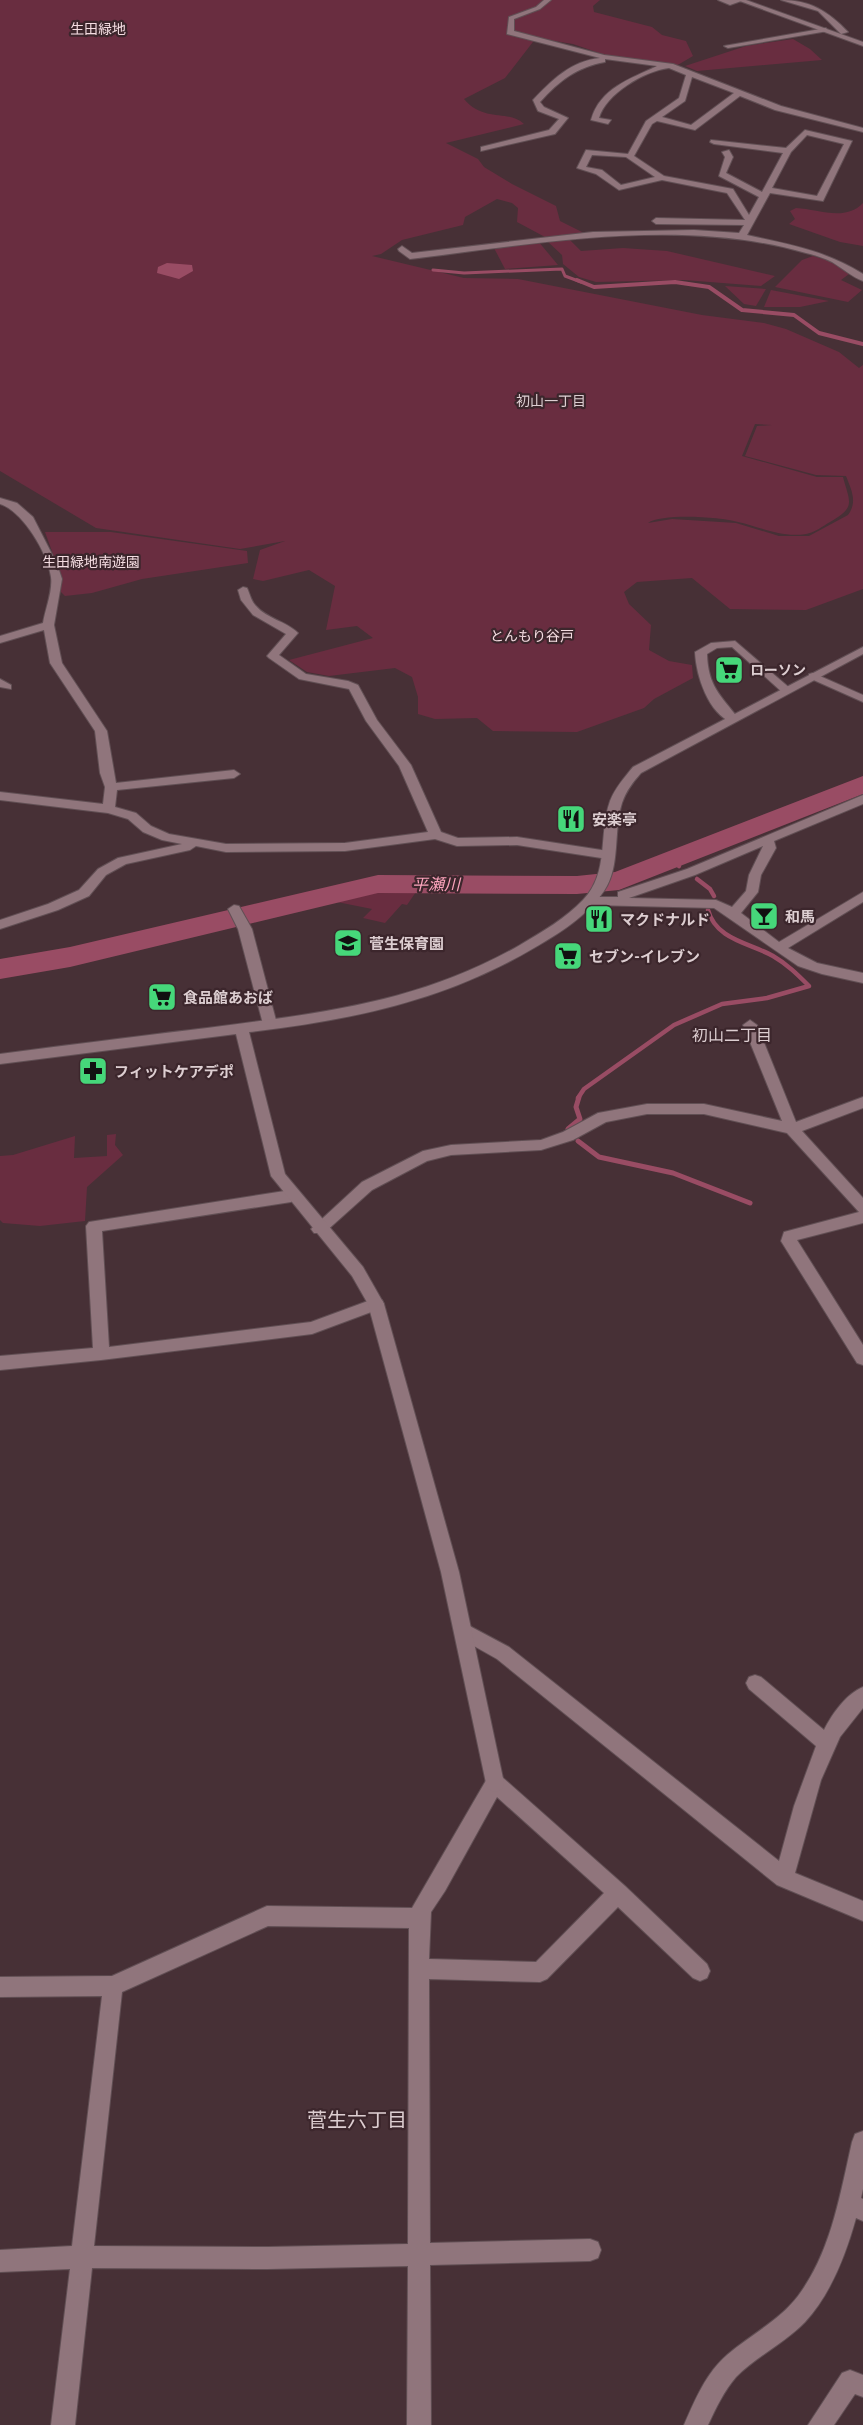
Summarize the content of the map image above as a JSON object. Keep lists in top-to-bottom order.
{
  "districts": ["初山一丁目", "初山二丁目", "菅生六丁目"],
  "water": ["平瀬川"],
  "parks": ["生田緑地", "生田緑地南遊園", "とんもり谷戸"],
  "places": {
    "supermarket": ["ローソン", "セブン-イレブン", "食品館あおば"],
    "restaurant": ["安楽亭", "マクドナルド"],
    "bar": ["和馬"],
    "school or university": ["菅生保育園"],
    "pharmacy": ["フィットケアデポ"]
  }
}
